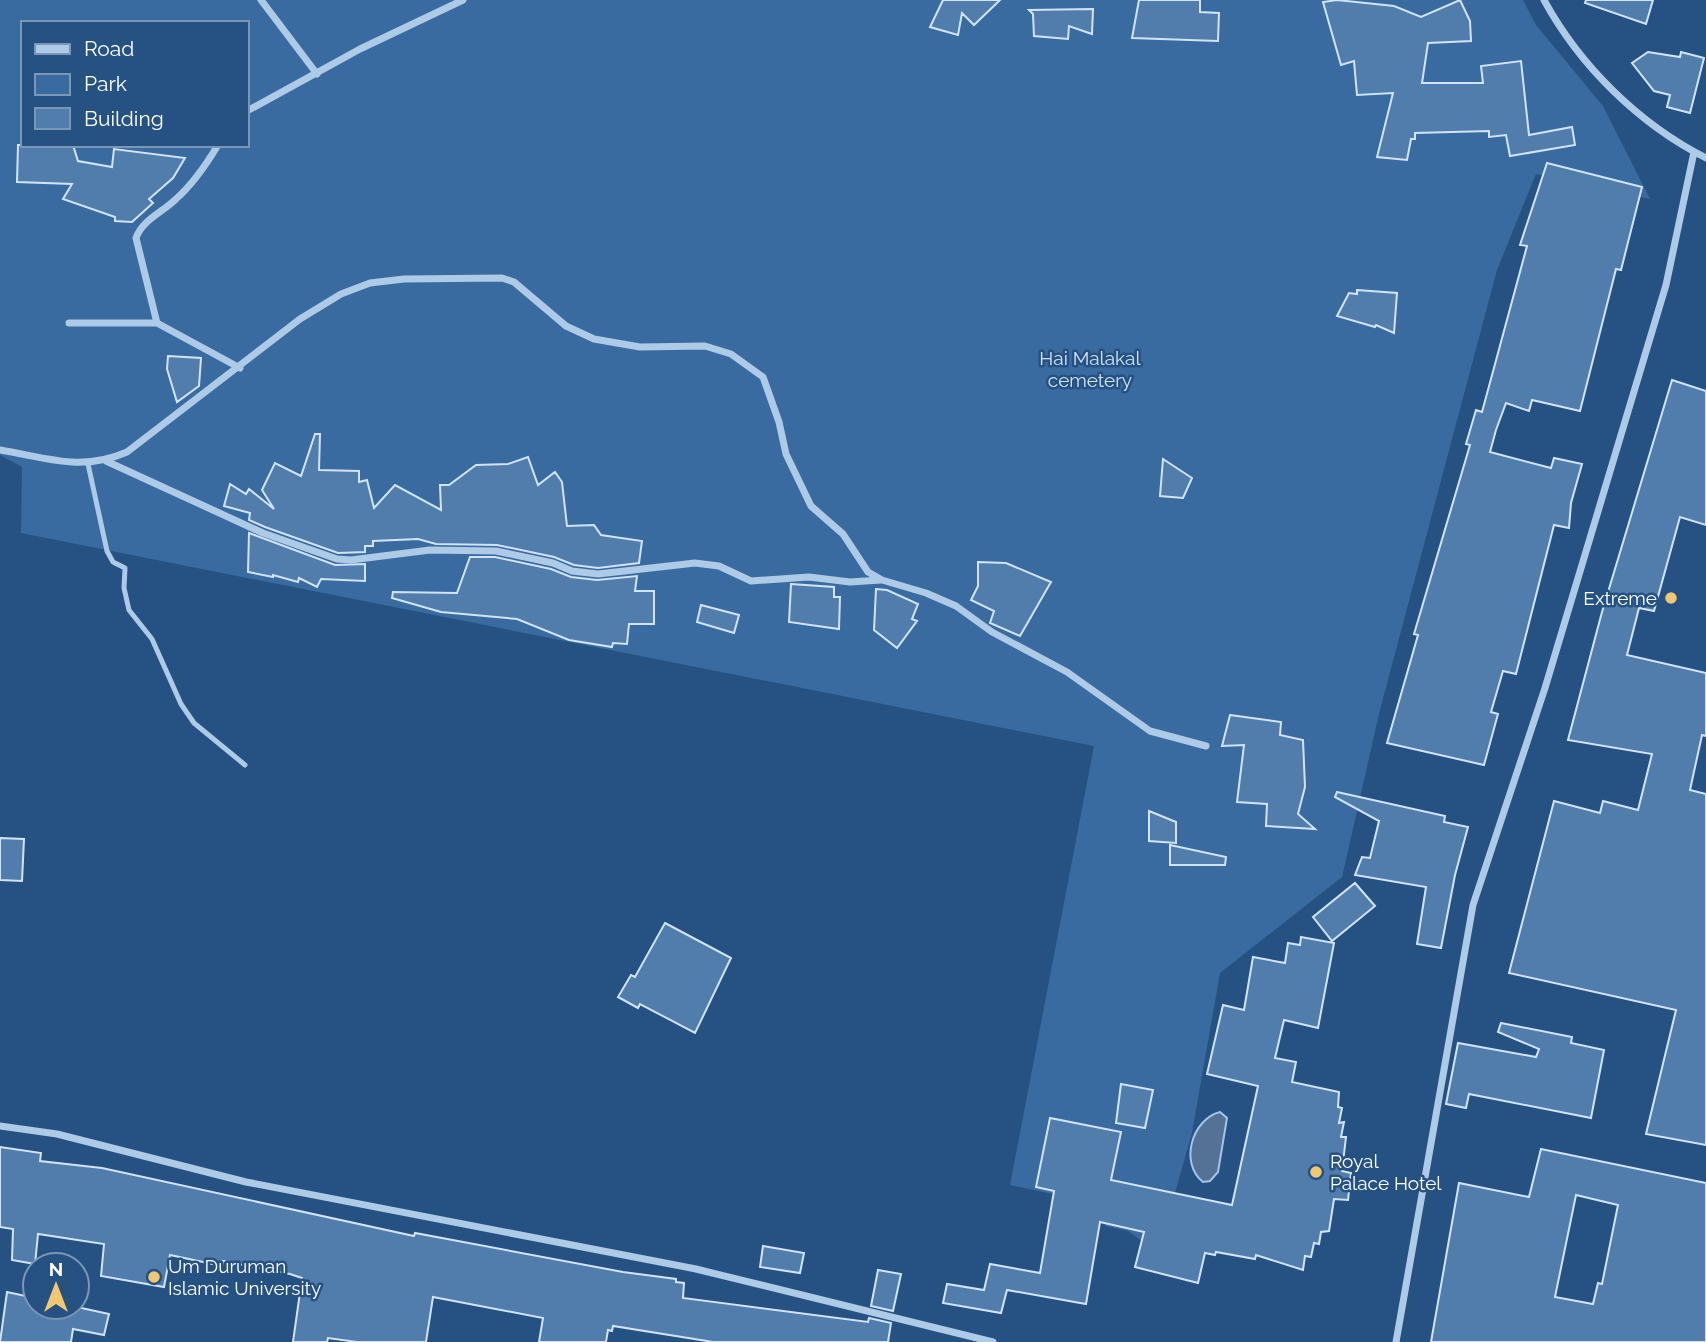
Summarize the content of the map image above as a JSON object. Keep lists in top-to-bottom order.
{
  "parks": ["Hai Malakal cemetery"],
  "places": ["Extreme", "Royal Palace Hotel", "Um Duruman Islamic University"],
  "legend": ["Road", "Park", "Building"],
  "north": "top"
}
